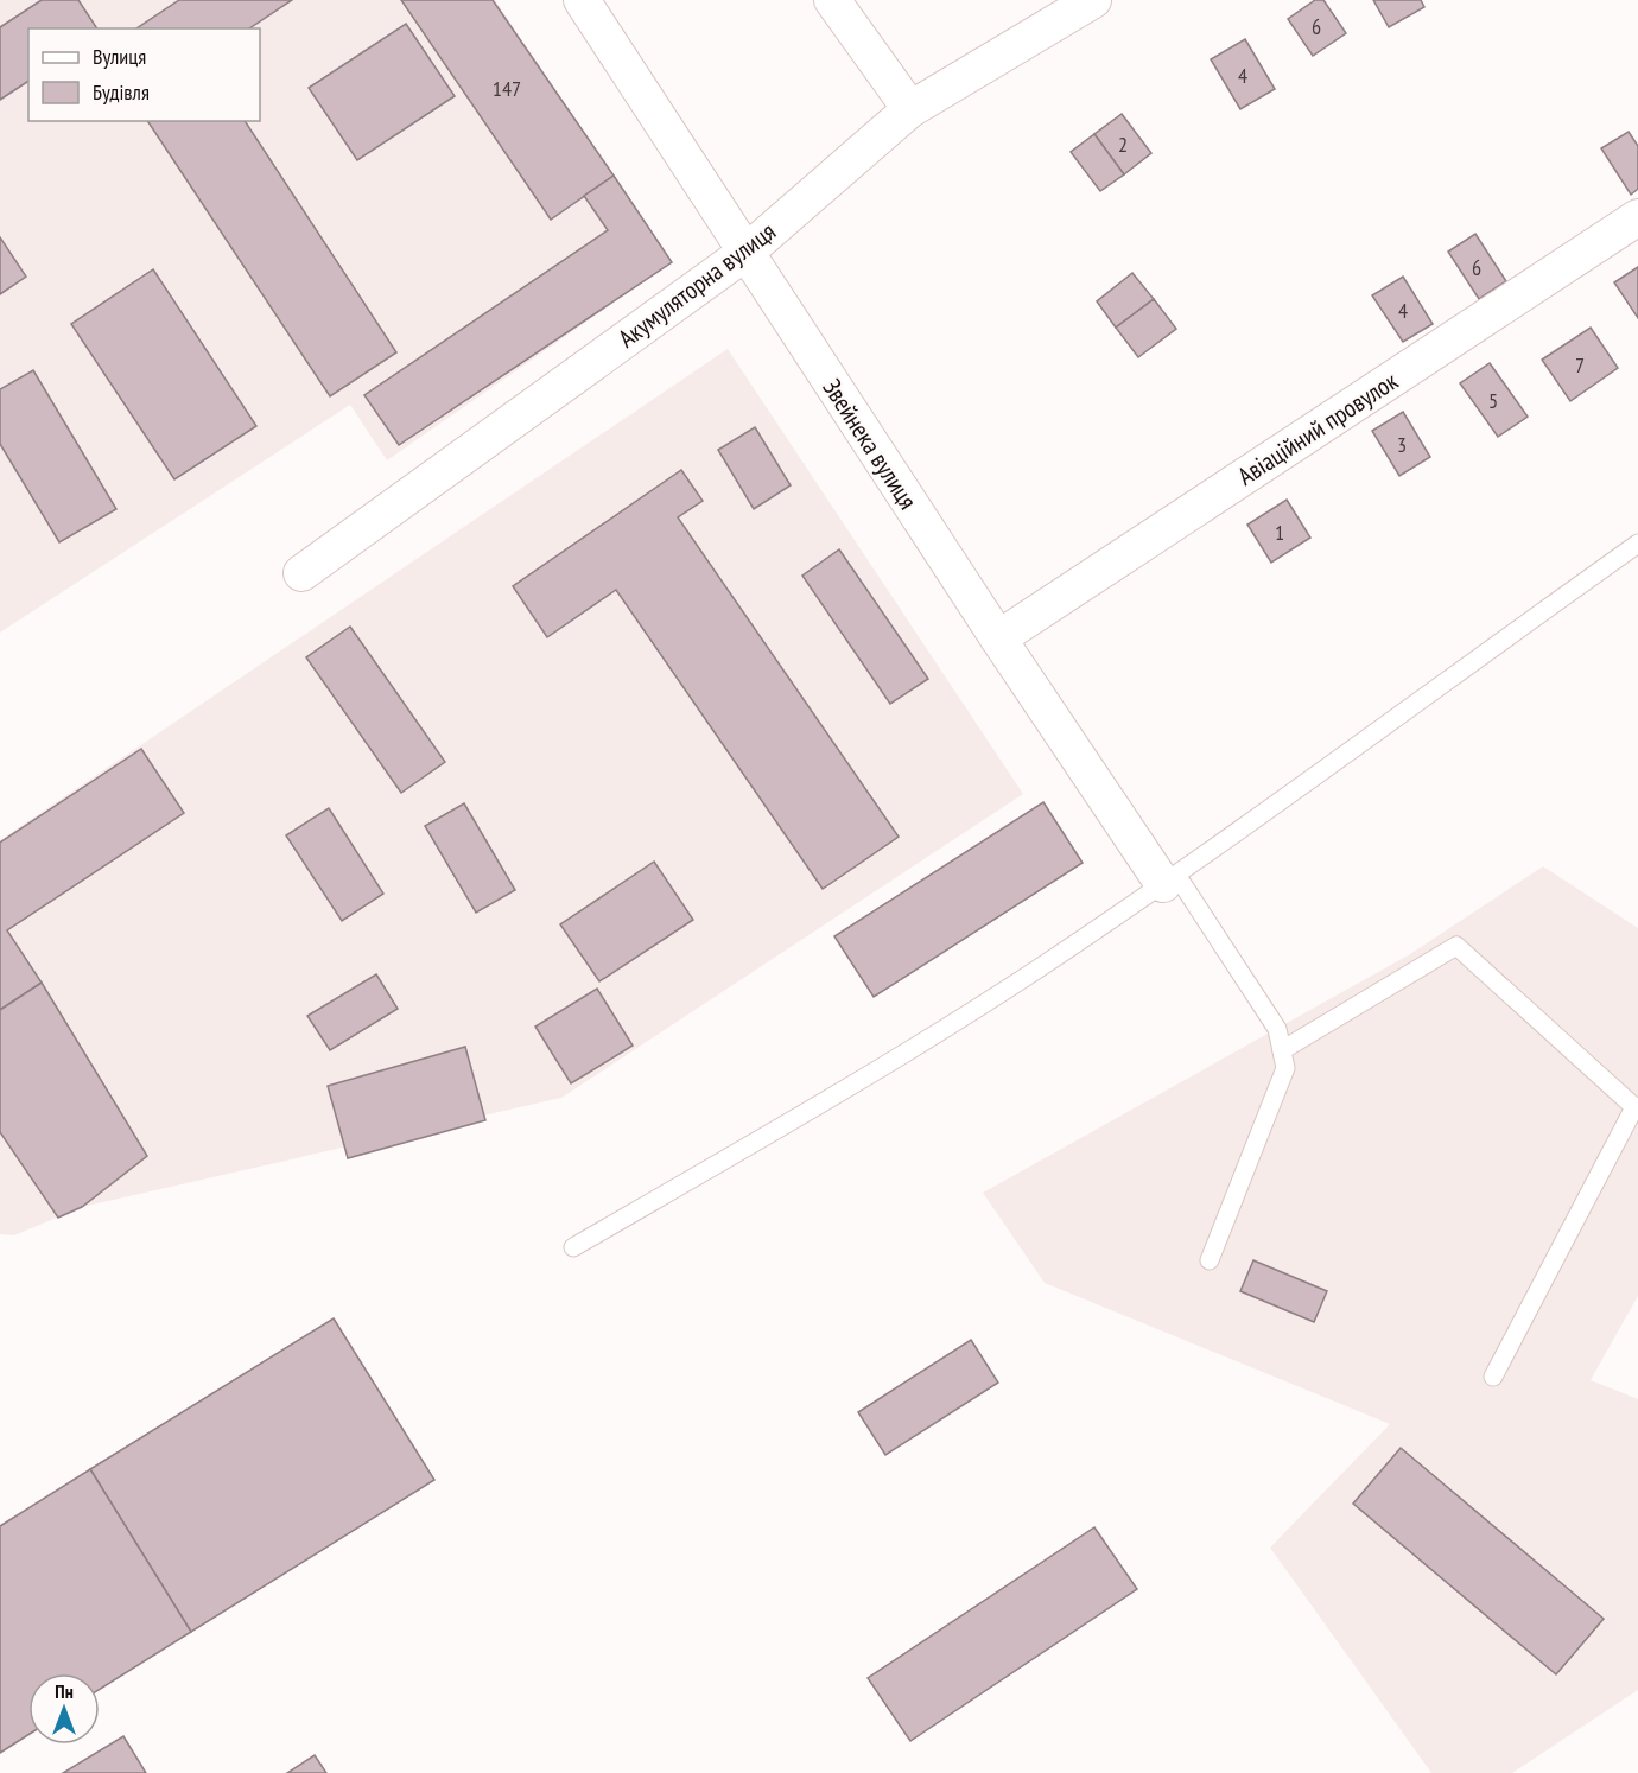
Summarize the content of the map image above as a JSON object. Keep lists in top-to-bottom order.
{
  "streets": {
    "street": ["Акумуляторна вулиця", "Авіаційний провулок", "Звейнека вулиця"]
  },
  "crossings": [
    ["Акумуляторна вулиця", "Звейнека вулиця"],
    ["Авіаційний провулок", "Звейнека вулиця"]
  ],
  "house_numbers": [
    "6",
    "4",
    "147",
    "2",
    "6",
    "4",
    "7",
    "5",
    "3",
    "1"
  ],
  "legend": ["Вулиця", "Будівля"],
  "north": "top"
}
